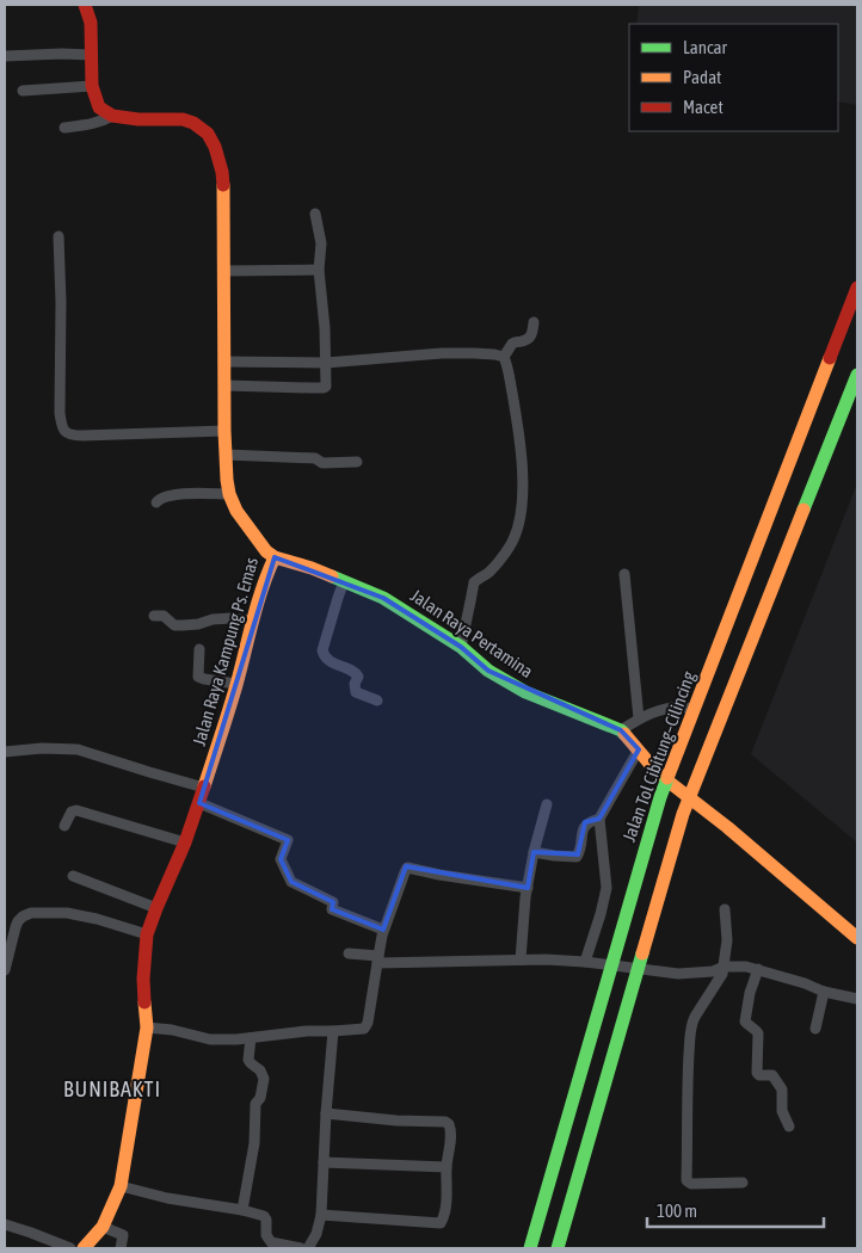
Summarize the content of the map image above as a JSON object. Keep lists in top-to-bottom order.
{
  "streets": {
    "main road": ["Jalan Raya Pertamina", "Jalan Raya Kampung Ps. Emas", "Jalan Tol Cibitung–Cilincing"]
  },
  "crossings": [
    ["Jalan Raya Pertamina", "Jalan Raya Kampung Ps. Emas"]
  ],
  "districts": ["BUNIBAKTI"],
  "legend": ["Lancar", "Padat", "Macet"],
  "scale_bar": "100 m"
}
